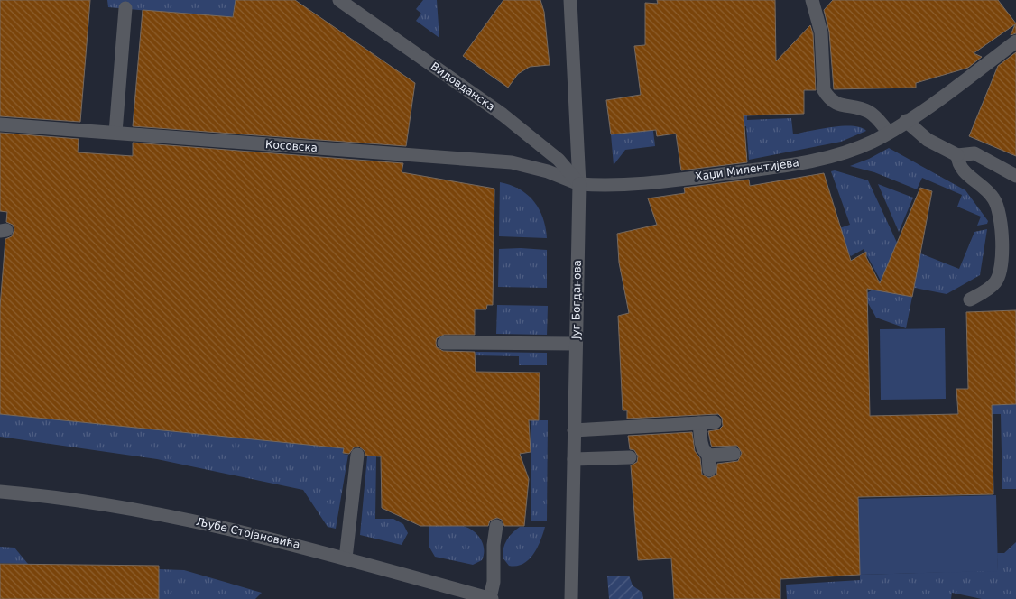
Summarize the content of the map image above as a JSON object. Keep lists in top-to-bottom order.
{
  "streets": {
    "street": [
      "Видовданска",
      "Косовска",
      "Хаџи Милентијева",
      "Југ Богданова",
      "Љубе Стојановића"
    ]
  },
  "crossings": [
    ["Видовданска", "Косовска"],
    ["Видовданска", "Хаџи Милентијева"],
    ["Видовданска", "Југ Богданова"],
    ["Косовска", "Хаџи Милентијева"],
    ["Косовска", "Југ Богданова"],
    ["Хаџи Милентијева", "Југ Богданова"]
  ]
}
